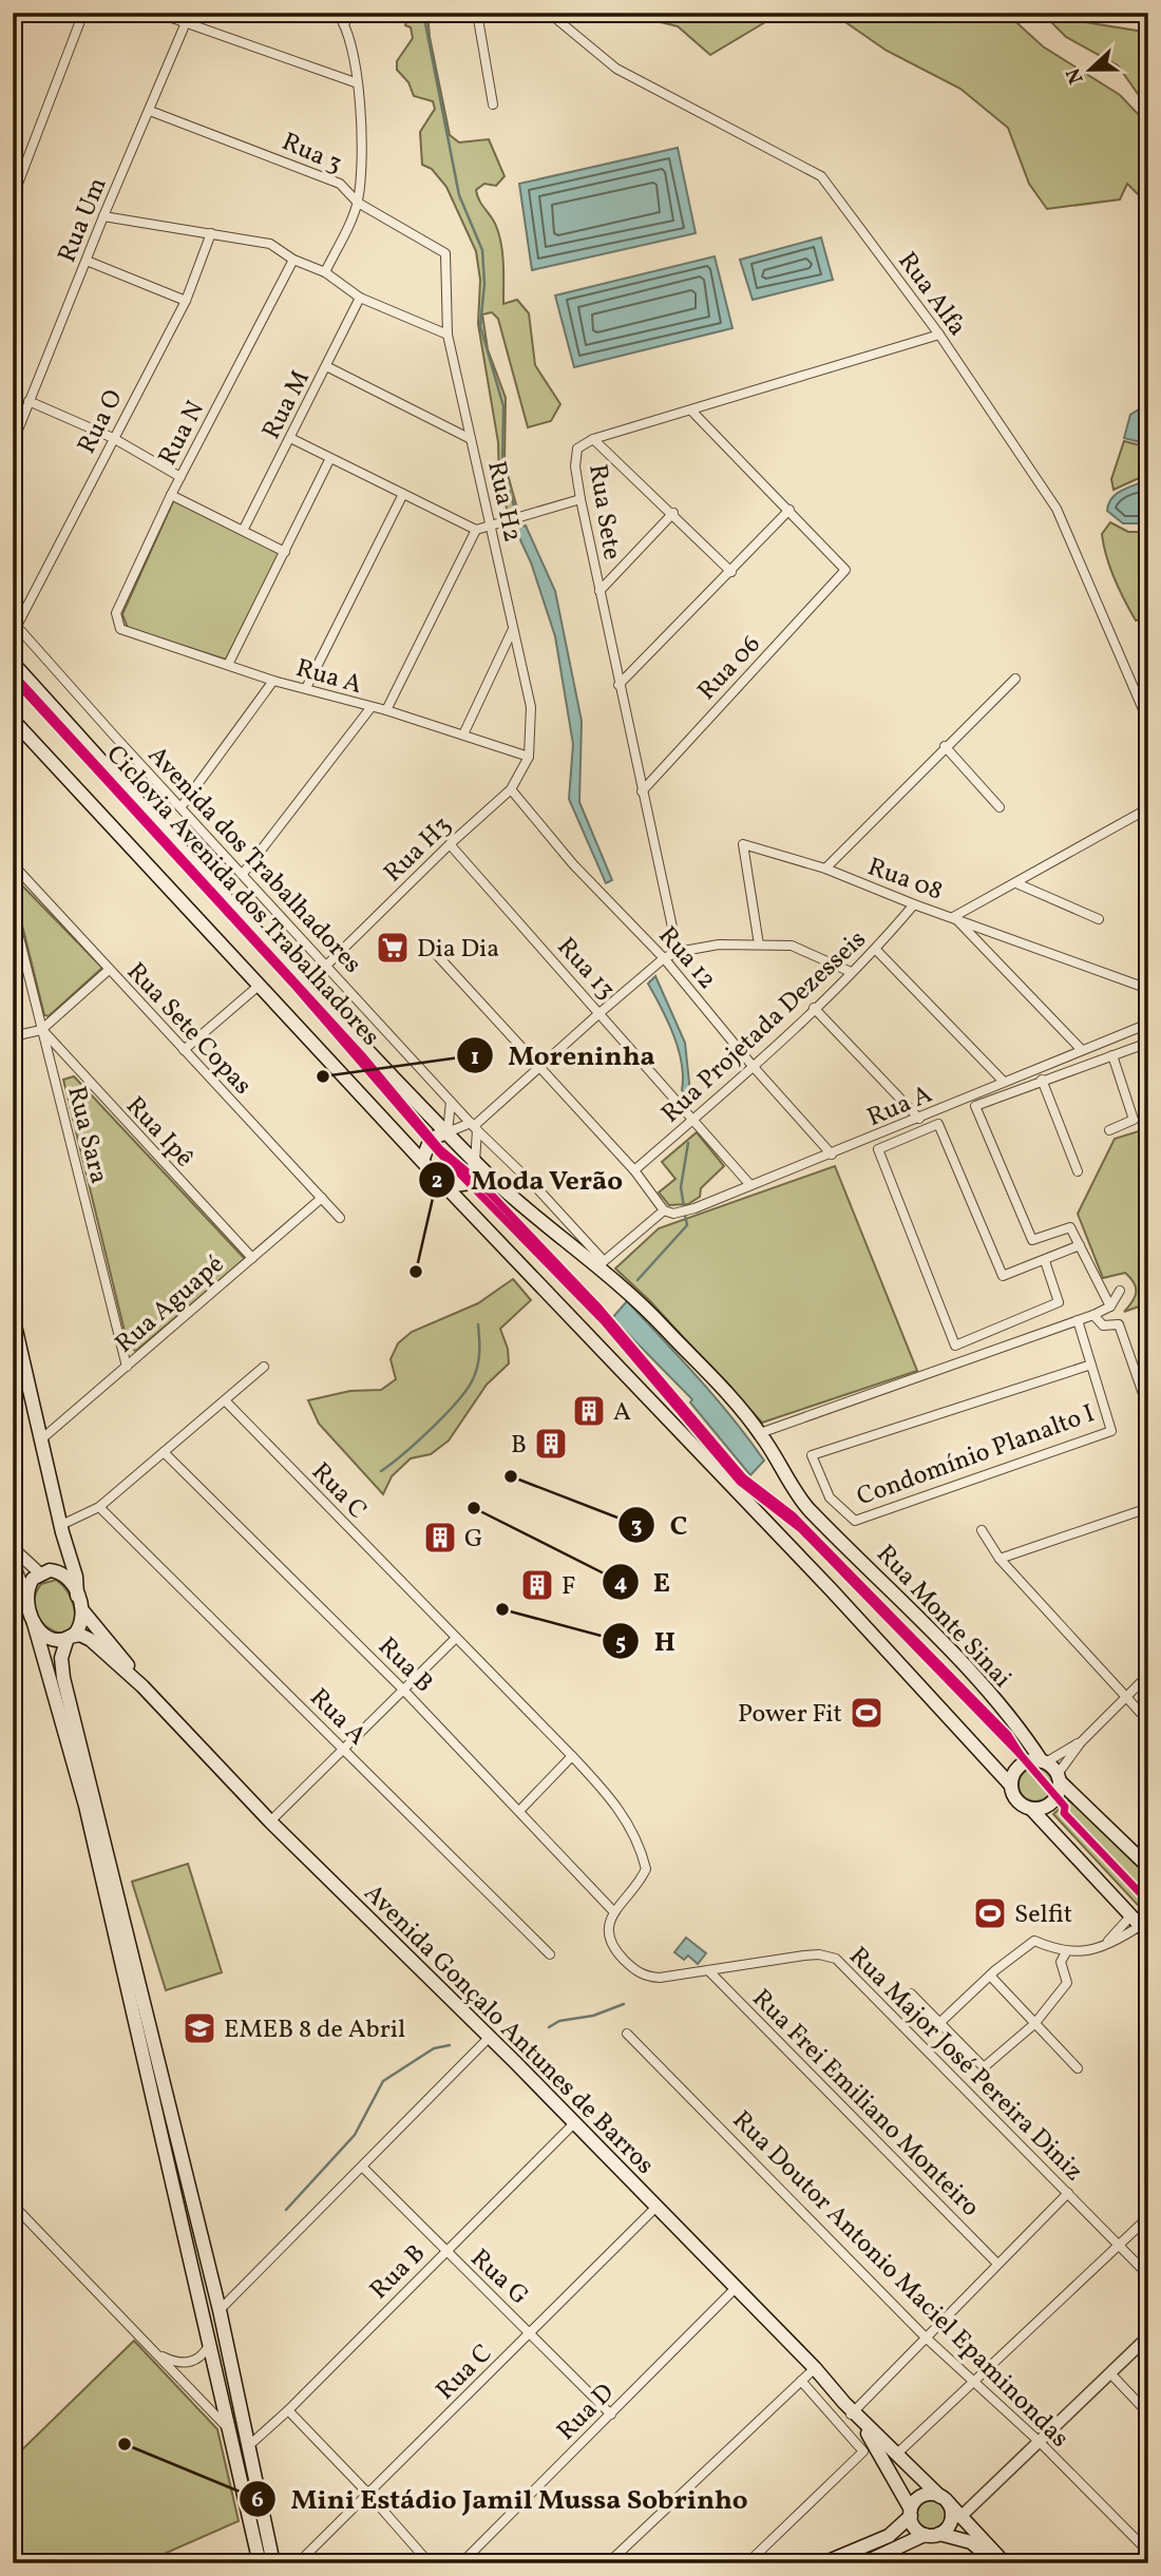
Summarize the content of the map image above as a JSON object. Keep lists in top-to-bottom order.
{
  "streets": {
    "main road": ["Rua Monte Sinai", "Avenida Gonçalo Antunes de Barros"],
    "street": [
      "Rua 3",
      "Rua Um",
      "Rua Alfa",
      "Rua M",
      "Rua O",
      "Rua N",
      "Rua H2",
      "Rua Sete",
      "Rua 06",
      "Rua A",
      "Rua H3",
      "Avenida dos Trabalhadores",
      "Rua 08",
      "Rua 12",
      "Rua 13",
      "Rua Projetada Dezesseis",
      "Rua Sete Copas",
      "Rua Ipê",
      "Rua Sara",
      "Rua Aguapé",
      "Condomínio Planalto I",
      "Rua C",
      "Rua B",
      "Rua Major José Pereira Diniz",
      "Rua Frei Emiliano Monteiro",
      "Rua G",
      "Rua Doutor Antonio Maciel Epaminondas",
      "Rua D"
    ],
    "cycle path": ["Ciclovia Avenida dos Trabalhadores"]
  },
  "crossings": [
    ["Rua 3", "Rua Um"],
    ["Rua 3", "Rua H2"],
    ["Rua Alfa", "Rua Sete"],
    ["Rua O", "Avenida dos Trabalhadores"],
    ["Rua N", "Rua A"],
    ["Rua H2", "Rua A"],
    ["Rua H2", "Rua H3"],
    ["Rua Sete", "Rua 06"],
    ["Rua A", "Rua H3"],
    ["Rua A", "Rua 12"],
    ["Rua A", "Rua 13"],
    ["Rua H3", "Avenida dos Trabalhadores"],
    ["Rua H3", "Rua 12"],
    ["Rua H3", "Rua 13"],
    ["Avenida dos Trabalhadores", "Rua Monte Sinai"],
    ["Rua 08", "Rua Projetada Dezesseis"],
    ["Rua 12", "Rua Projetada Dezesseis"],
    ["Rua 13", "Rua Projetada Dezesseis"],
    ["Rua Sete Copas", "Rua Aguapé"],
    ["Rua Ipê", "Rua Sara"],
    ["Rua Ipê", "Rua Aguapé"],
    ["Rua Sara", "Rua Aguapé"],
    ["Rua C", "Avenida Gonçalo Antunes de Barros"],
    ["Rua C", "Rua G"],
    ["Rua B", "Avenida Gonçalo Antunes de Barros"],
    ["Rua B", "Rua Major José Pereira Diniz"],
    ["Rua B", "Rua G"],
    ["Avenida Gonçalo Antunes de Barros", "Rua D"],
    ["Rua Major José Pereira Diniz", "Rua Frei Emiliano Monteiro"],
    ["Rua G", "Rua D"]
  ],
  "places": {
    "supermarket": ["Dia Dia"],
    "other": [
      "Moreninha",
      "Moda Verão",
      "C",
      "E",
      "H",
      "Mini Estádio Jamil Mussa Sobrinho"
    ],
    "building": [
      "A",
      "B",
      "G",
      "F"
    ],
    "sports": ["Power Fit", "Selfit"],
    "school or university": ["EMEB 8 de Abril"]
  },
  "north": "left"
}
